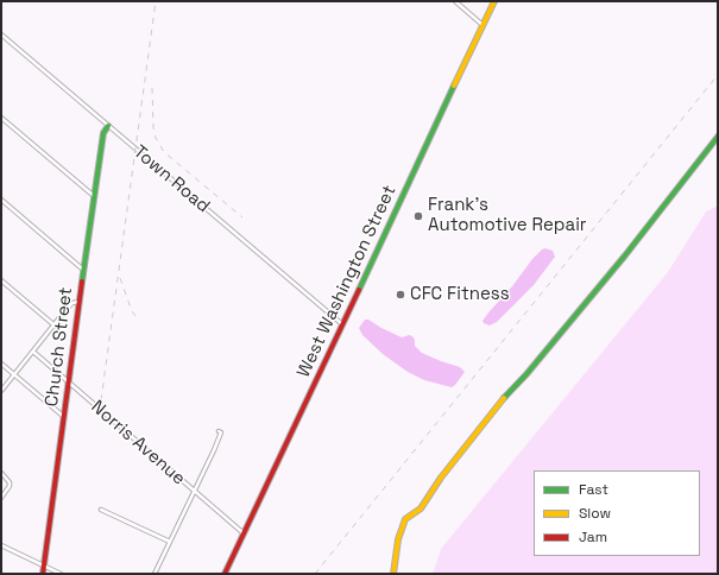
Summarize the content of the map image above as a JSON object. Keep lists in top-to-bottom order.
{
  "streets": {
    "street": [
      "Town Road",
      "West Washington Street",
      "Church Street",
      "Norris Avenue"
    ]
  },
  "crossings": [
    ["Town Road", "West Washington Street"],
    ["Town Road", "Church Street"],
    ["West Washington Street", "Norris Avenue"],
    ["Church Street", "Norris Avenue"]
  ],
  "places": ["Frank's Automotive Repair", "CFC Fitness"],
  "legend": ["Fast", "Slow", "Jam"]
}
